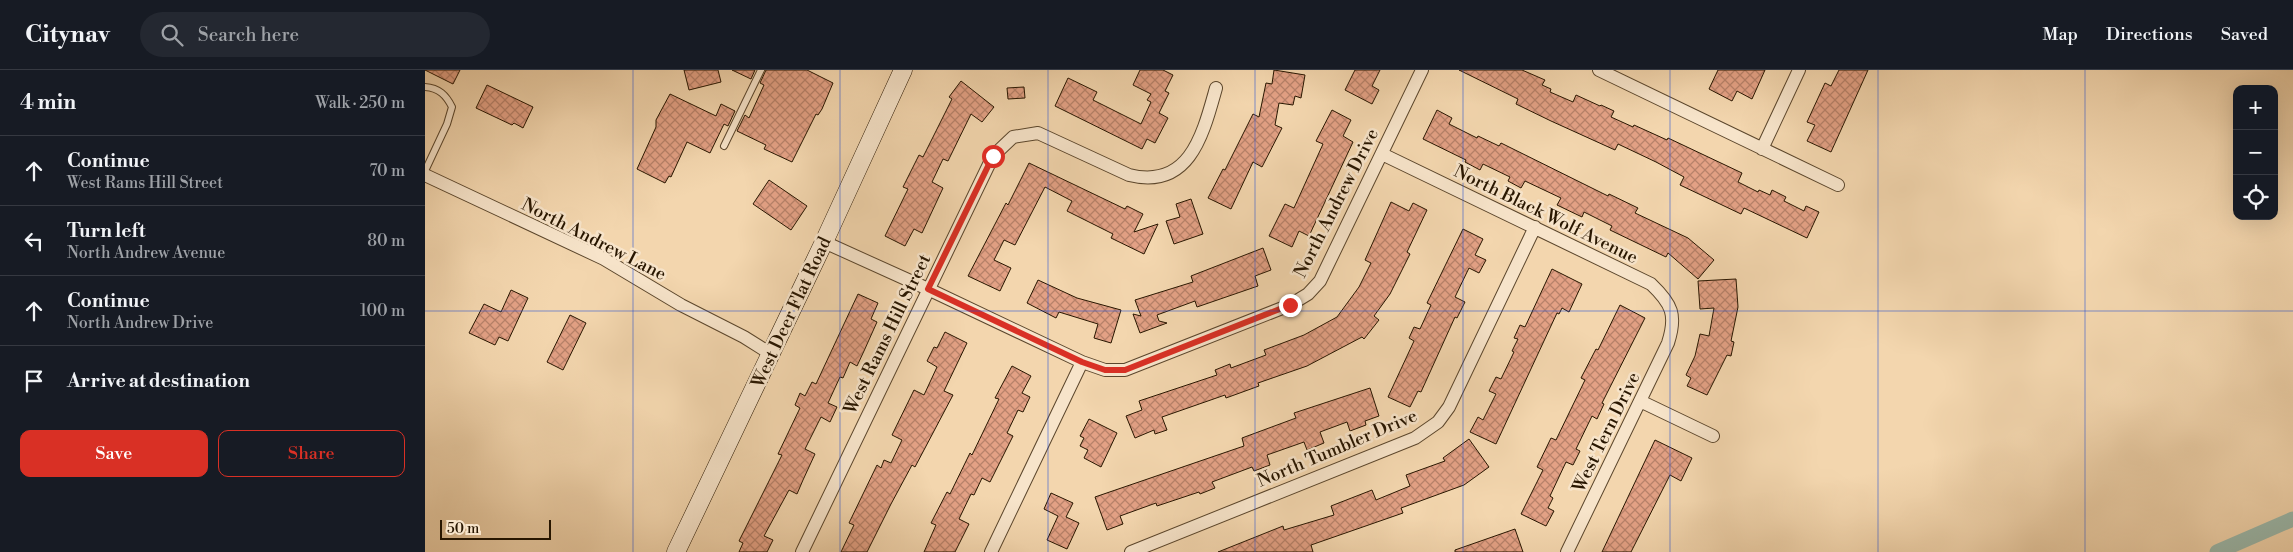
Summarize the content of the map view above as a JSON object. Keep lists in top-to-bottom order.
{
  "streets": {
    "main road": ["West Deer Flat Road"],
    "street": [
      "North Andrew Drive",
      "North Black Wolf Avenue",
      "North Andrew Lane",
      "West Rams Hill Street",
      "West Tern Drive",
      "North Tumbler Drive"
    ]
  },
  "crossings": [
    ["North Andrew Drive", "North Black Wolf Avenue"],
    ["North Andrew Drive", "West Deer Flat Road"],
    ["North Andrew Drive", "West Rams Hill Street"],
    ["North Black Wolf Avenue", "West Tern Drive"],
    ["North Black Wolf Avenue", "North Tumbler Drive"],
    ["North Andrew Lane", "West Deer Flat Road"]
  ],
  "scale_bar": "50 m",
  "page": {
    "header": "Citynav",
    "search": "Search here",
    "nav": ["Map", "Directions", "Saved"],
    "heading": ["4 min", "Walk · 250 m"],
    "map_buttons": ["+", "−"],
    "list": [
      ["Continue", "West Rams Hill Street", "70 m"],
      ["Turn left", "North Andrew Avenue", "80 m"],
      ["Continue", "North Andrew Drive", "100 m"],
      "Arrive at destination"
    ],
    "buttons": ["Save", "Share"],
    "scale": "50 m"
  }
}
